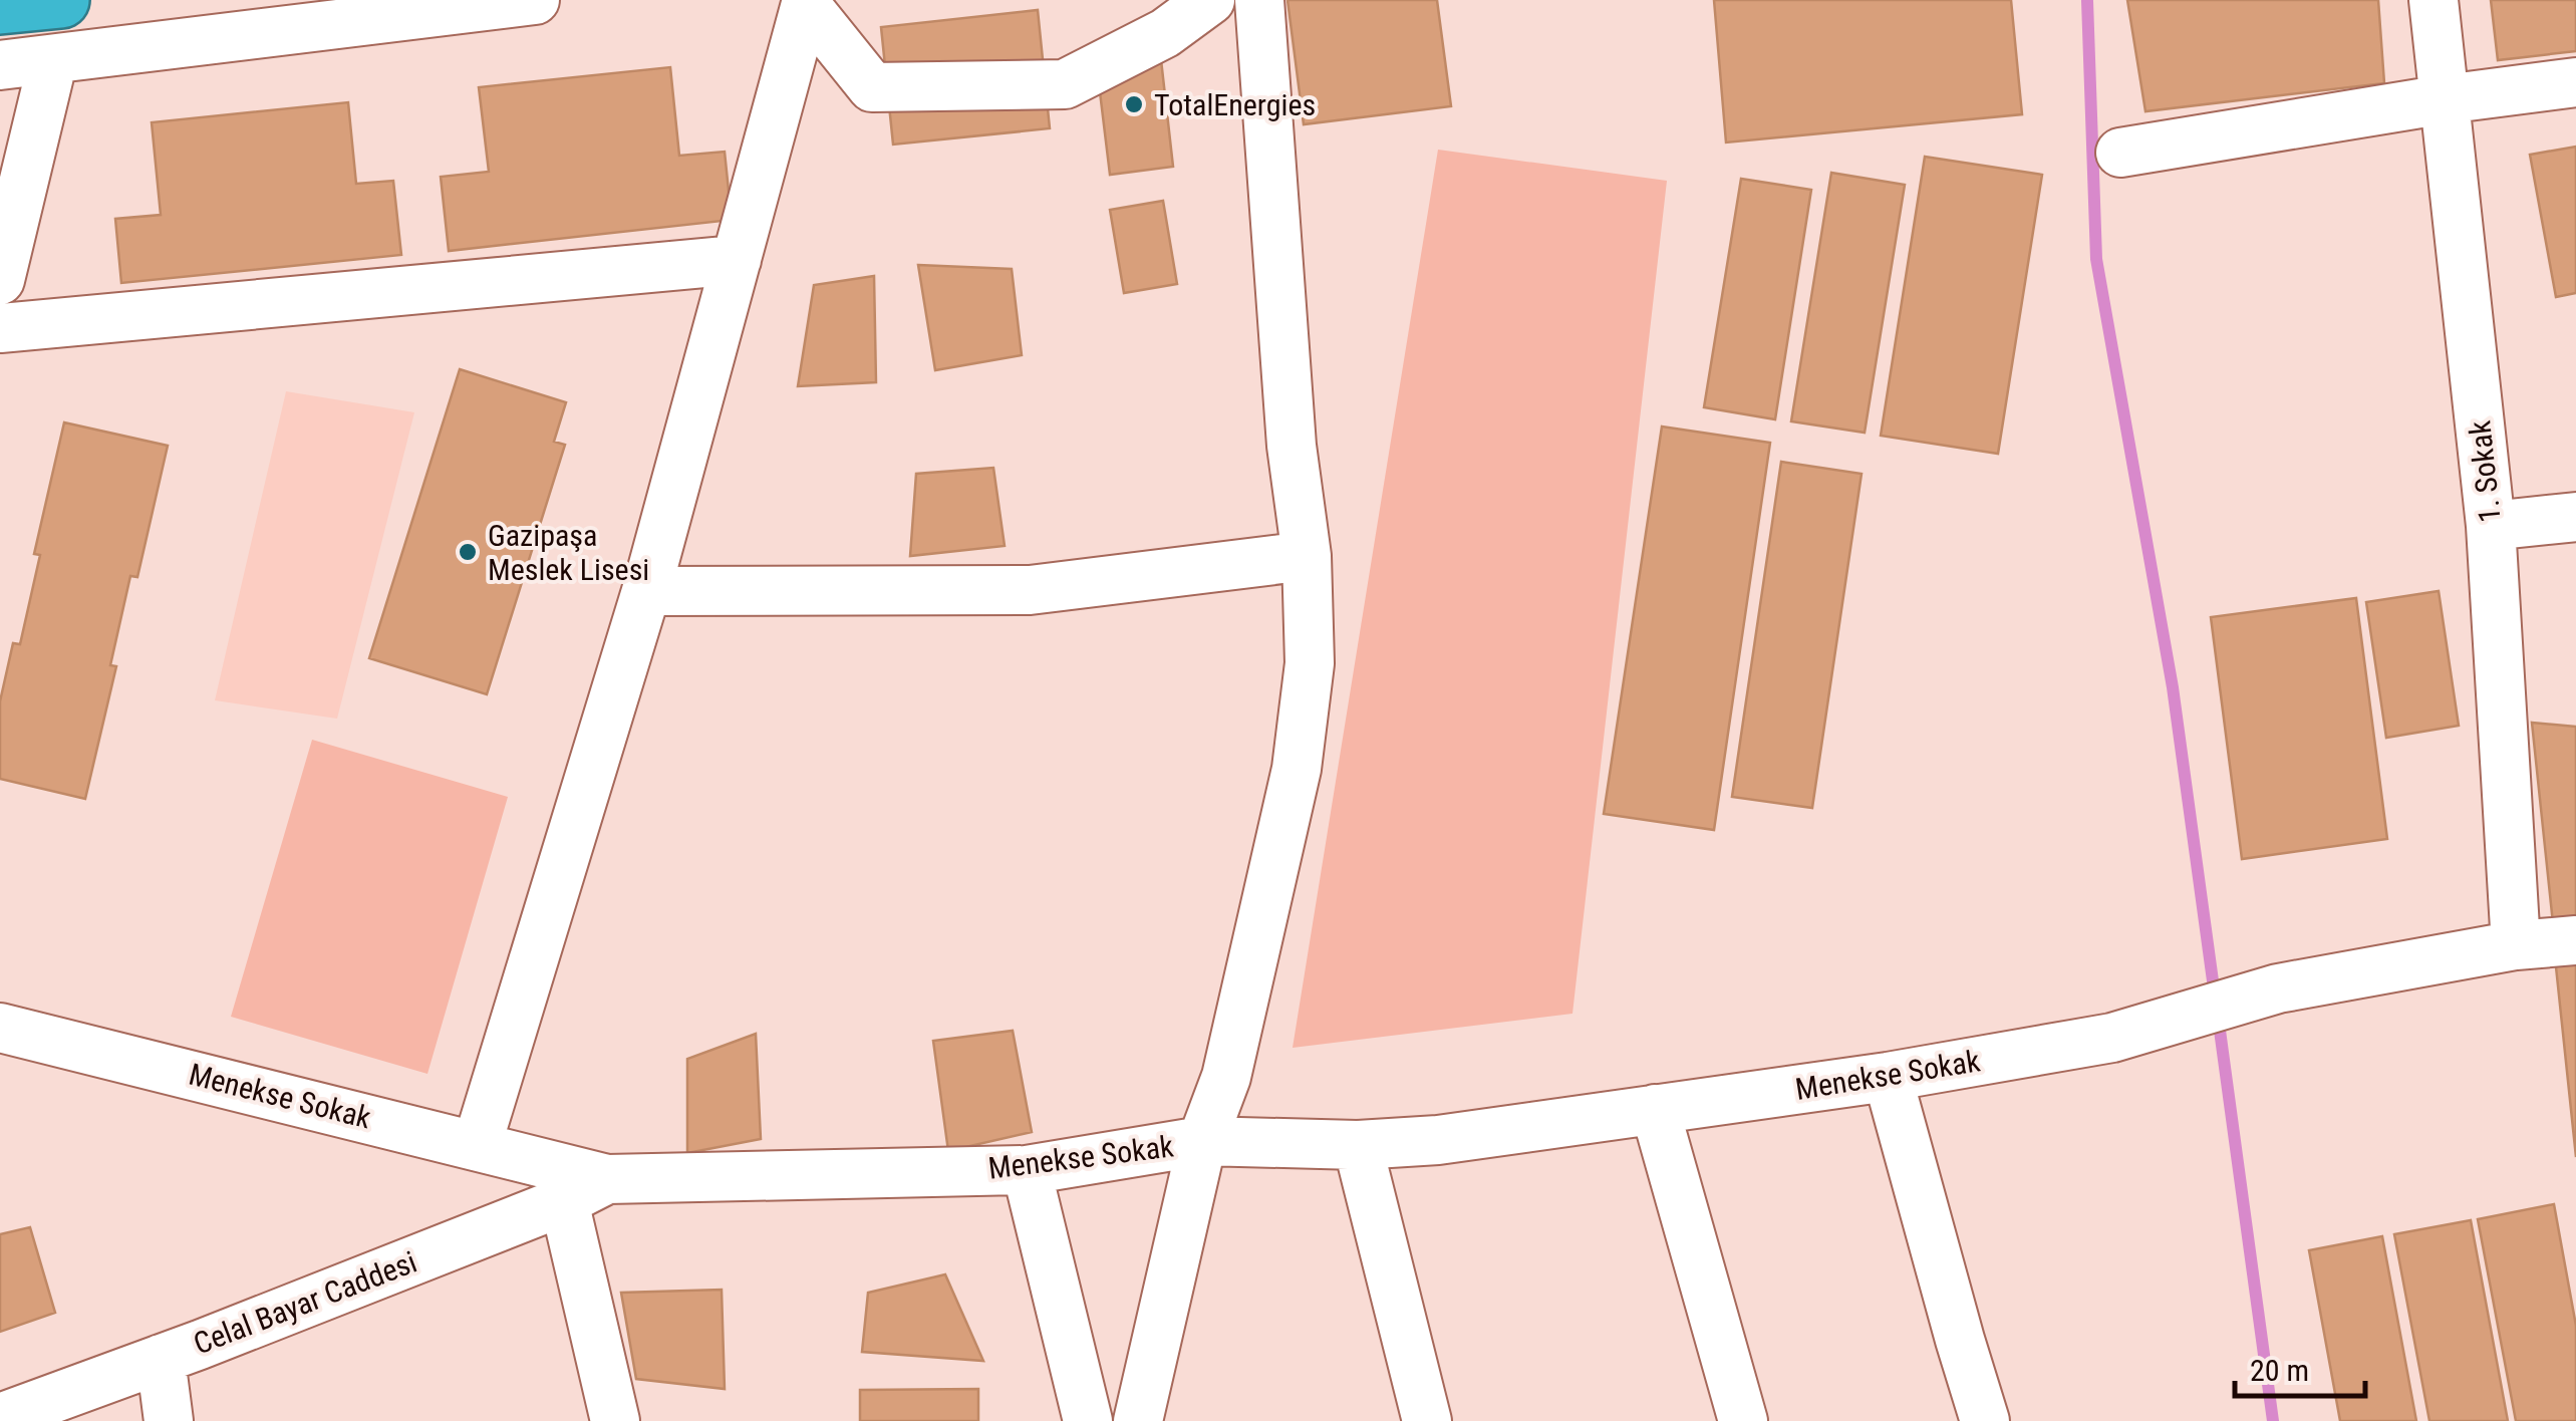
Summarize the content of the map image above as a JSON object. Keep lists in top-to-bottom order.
{
  "streets": {
    "street": ["1. Sokak", "Menekse Sokak", "Celal Bayar Caddesi"]
  },
  "crossings": [
    ["1. Sokak", "Menekse Sokak"],
    ["Menekse Sokak", "Celal Bayar Caddesi"]
  ],
  "places": ["TotalEnergies", "Gazipaşa Meslek Lisesi"],
  "scale_bar": "20 m"
}
